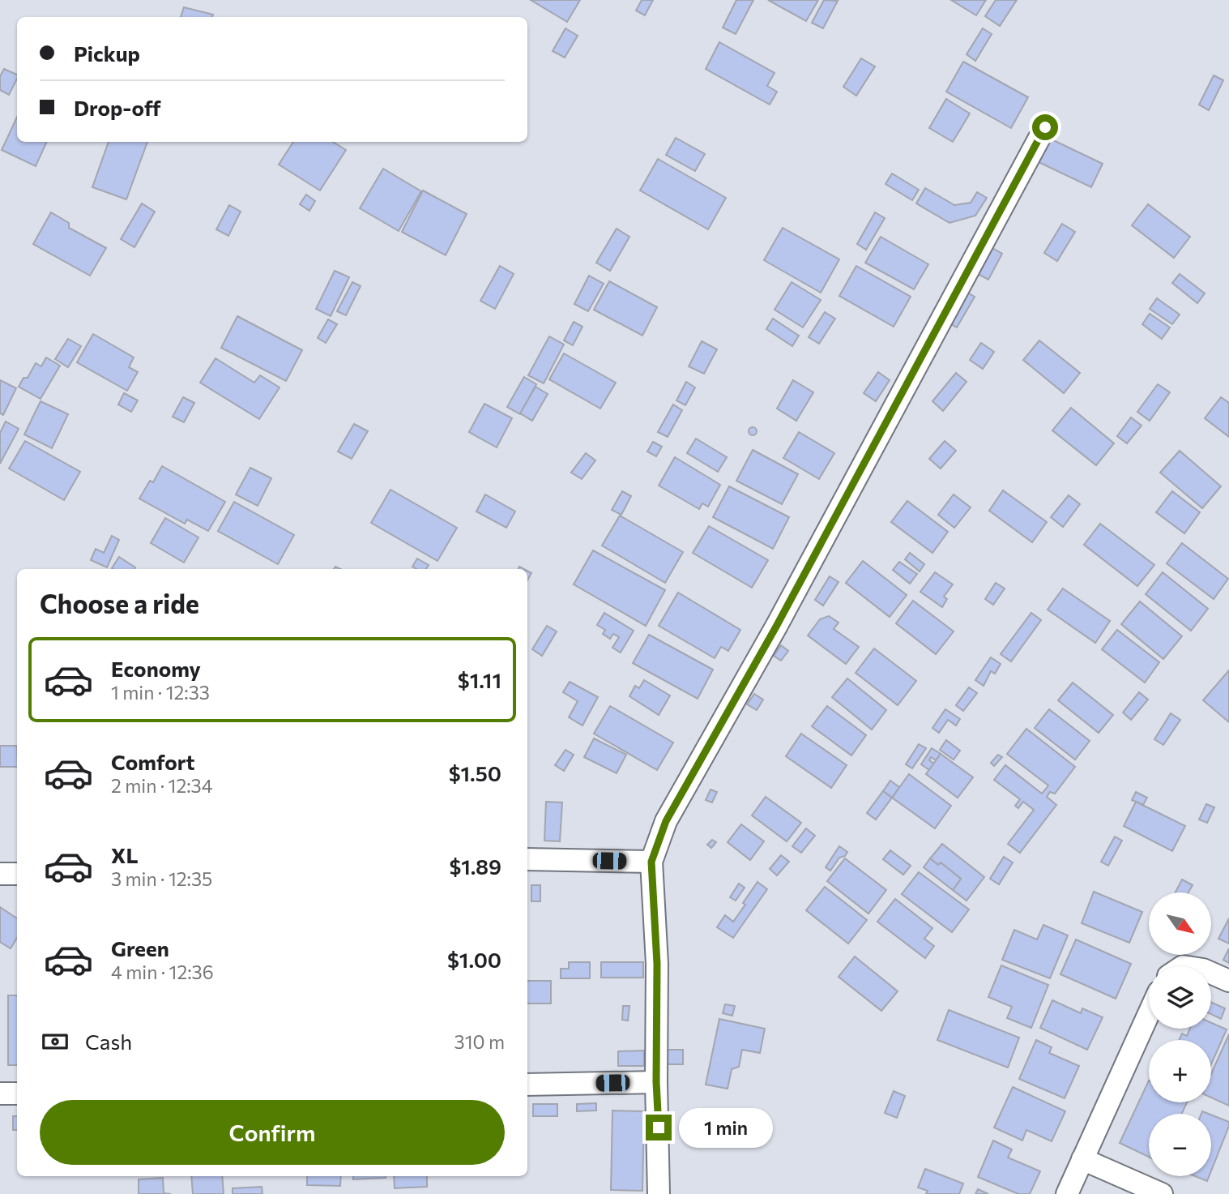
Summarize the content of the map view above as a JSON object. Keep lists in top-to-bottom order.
{
  "north": "bottom right",
  "page": {
    "banner": ["Pickup", "Drop-off"],
    "heading": "Choose a ride",
    "list": [
      {
        "name": "Economy",
        "note": "1 min · 12:33",
        "value": "$1.11"
      },
      {
        "name": "Comfort",
        "note": "2 min · 12:34",
        "value": "$1.50"
      },
      {
        "name": "XL",
        "note": "3 min · 12:35",
        "value": "$1.89"
      },
      {
        "name": "Green",
        "note": "4 min · 12:36",
        "value": "$1.00"
      }
    ],
    "map_buttons": ["+", "−"],
    "pay": ["Cash", "310 m"],
    "buttons": "Confirm",
    "bubble": "1 min"
  }
}
